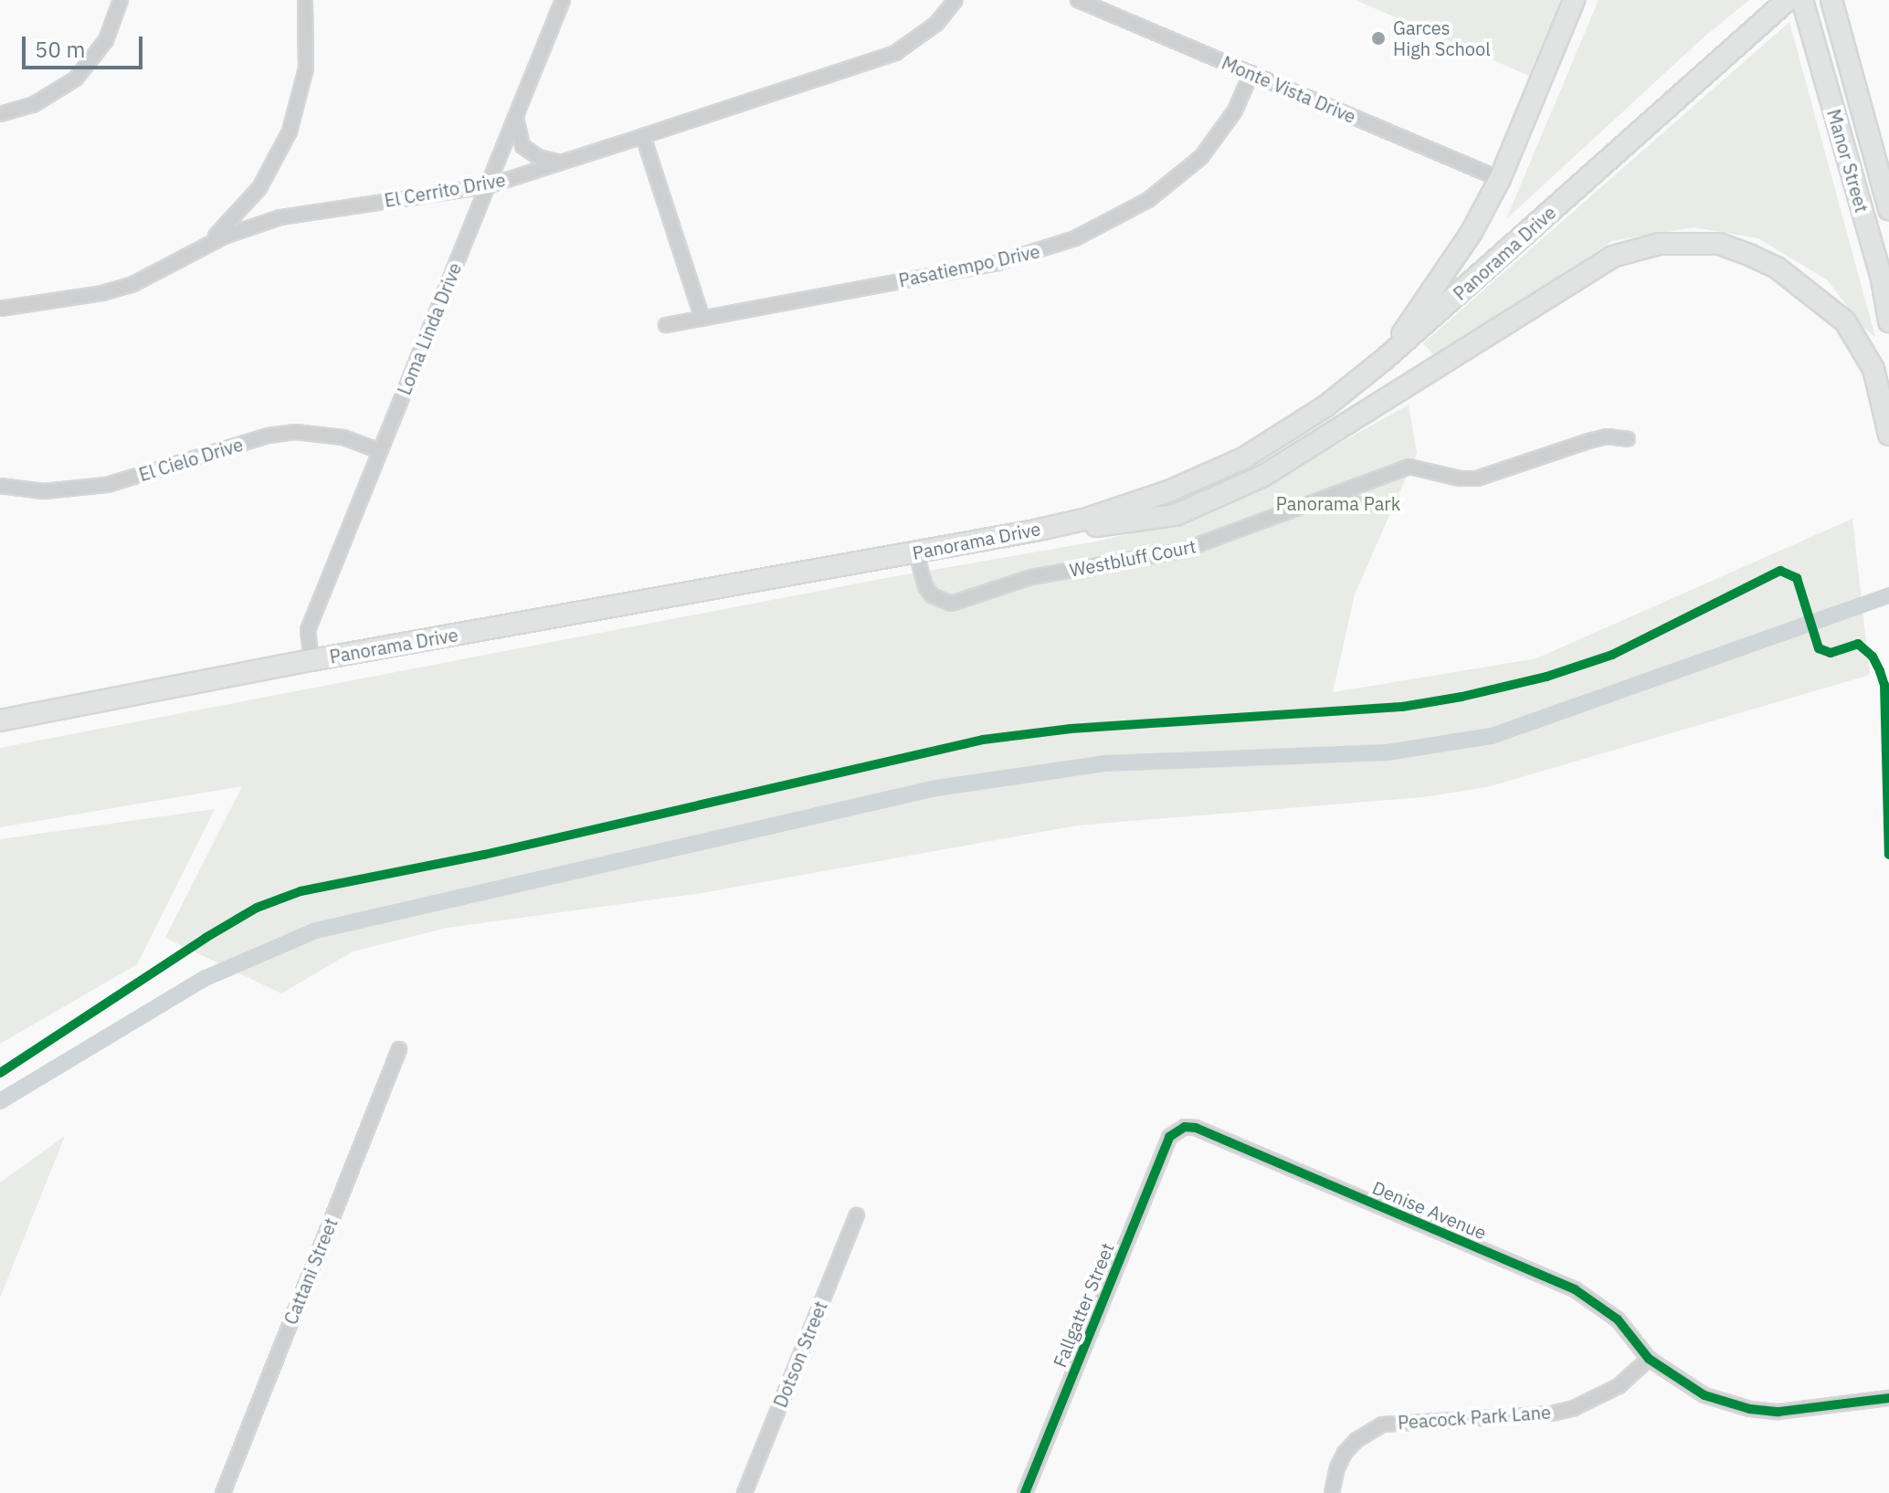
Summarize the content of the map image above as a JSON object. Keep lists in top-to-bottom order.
{
  "streets": {
    "main road": ["Manor Street", "Panorama Drive"],
    "street": [
      "Monte Vista Drive",
      "El Cerrito Drive",
      "Pasatiempo Drive",
      "Loma Linda Drive",
      "El Cielo Drive",
      "Westbluff Court",
      "Denise Avenue",
      "Cattani Street",
      "Fallgatter Street",
      "Dotson Street",
      "Peacock Park Lane"
    ]
  },
  "crossings": [
    ["Monte Vista Drive", "Pasatiempo Drive"],
    ["El Cerrito Drive", "Loma Linda Drive"],
    ["Panorama Drive", "Loma Linda Drive"],
    ["Panorama Drive", "Westbluff Court"],
    ["Loma Linda Drive", "El Cielo Drive"],
    ["Denise Avenue", "Fallgatter Street"],
    ["Denise Avenue", "Peacock Park Lane"]
  ],
  "parks": ["Panorama Park"],
  "places": ["Garces High School"],
  "scale_bar": "50 m"
}
